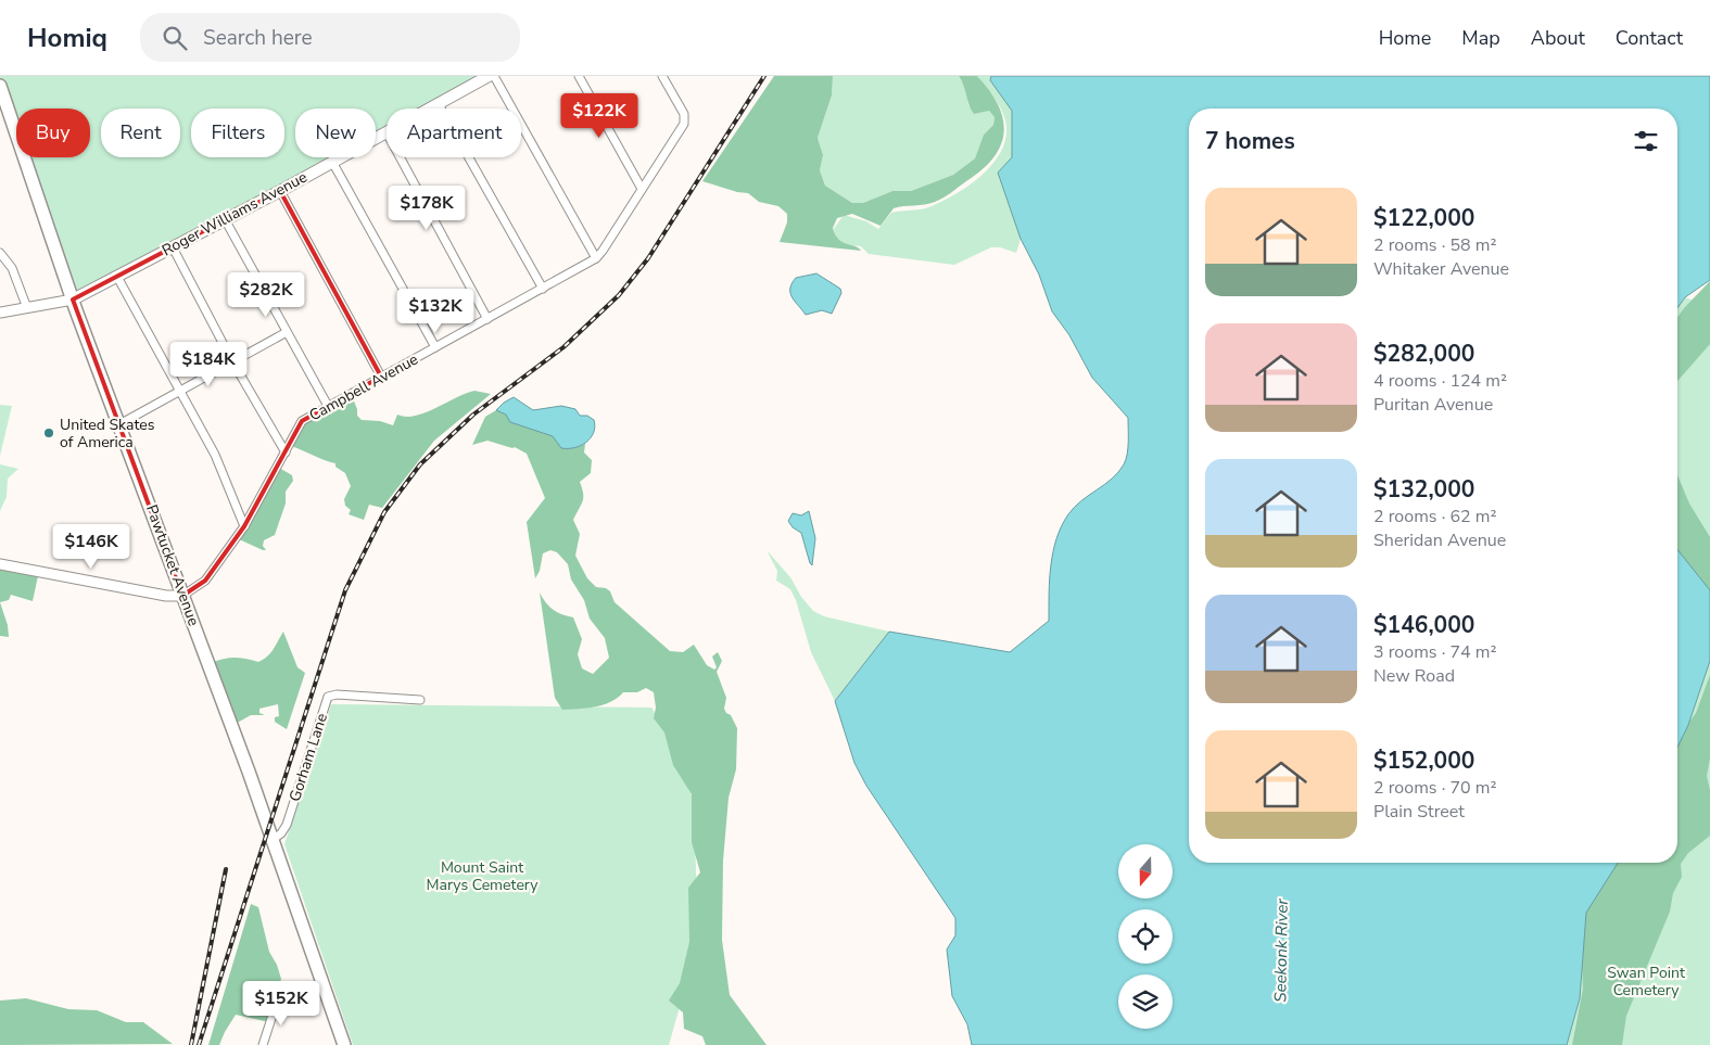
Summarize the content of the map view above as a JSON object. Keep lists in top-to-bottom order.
{
  "streets": {
    "main road": ["Roger Williams Avenue", "Pawtucket Avenue"],
    "street": ["Campbell Avenue", "Gorham Lane"]
  },
  "crossings": [
    ["Roger Williams Avenue", "Pawtucket Avenue"],
    ["Campbell Avenue", "Pawtucket Avenue"],
    ["Pawtucket Avenue", "Gorham Lane"]
  ],
  "water": ["Seekonk River"],
  "parks": ["Mount Saint Marys Cemetery", "Swan Point Cemetery"],
  "places": ["United Skates of America"],
  "north": "bottom",
  "page": {
    "header": "Homiq",
    "search": "Search here",
    "nav": [
      "Home",
      "Map",
      "About",
      "Contact"
    ],
    "price": [
      "$122K",
      "$178K",
      "$282K",
      "$132K",
      "$184K",
      "$146K",
      "$152K"
    ],
    "chip": [
      "Buy",
      "Rent",
      "Filters",
      "New",
      "Apartment"
    ],
    "heading": "7 homes",
    "list": [
      {
        "name": "$122,000",
        "note": "2 rooms · 58 m² · Whitaker Avenue"
      },
      {
        "name": "$282,000",
        "note": "4 rooms · 124 m² · Puritan Avenue"
      },
      {
        "name": "$132,000",
        "note": "2 rooms · 62 m² · Sheridan Avenue"
      },
      {
        "name": "$146,000",
        "note": "3 rooms · 74 m² · New Road"
      },
      {
        "name": "$152,000",
        "note": "2 rooms · 70 m² · Plain Street"
      }
    ]
  }
}
